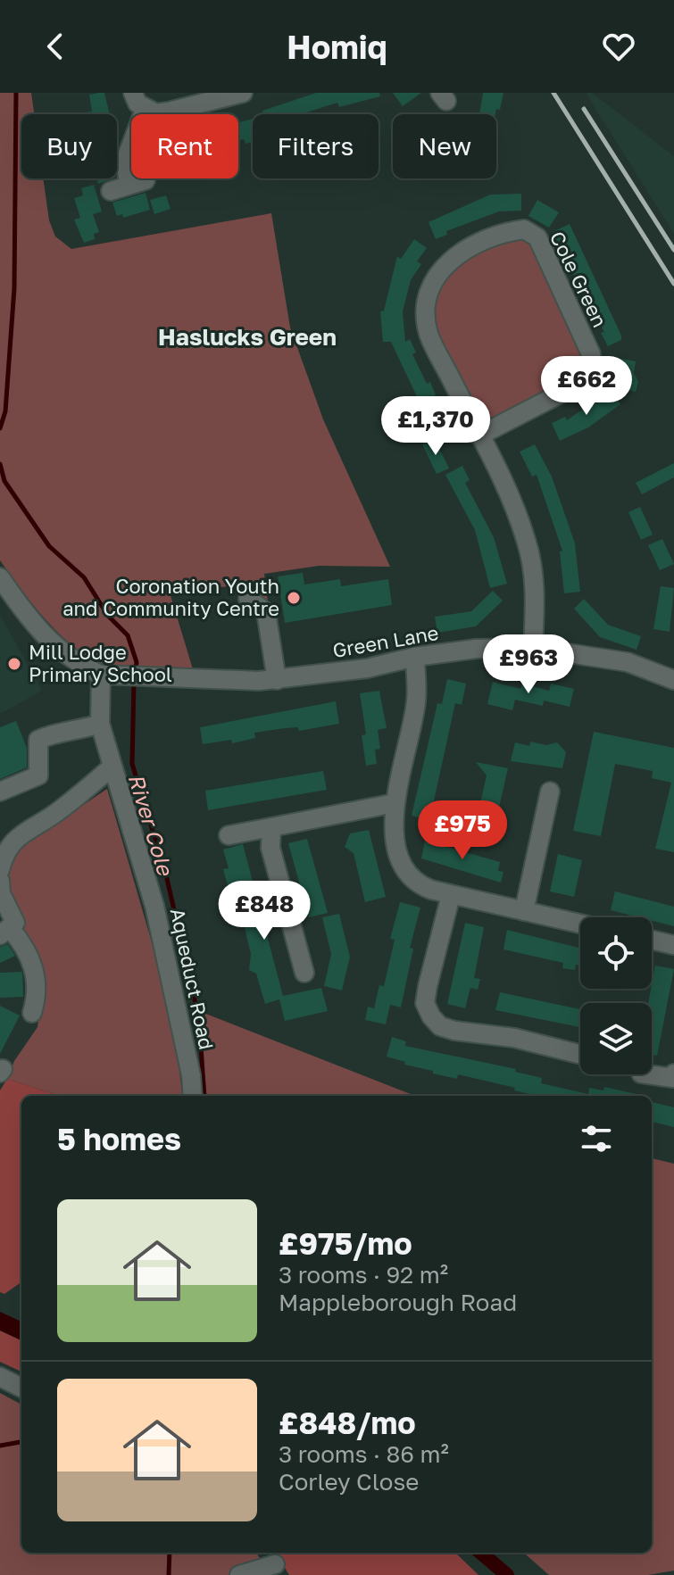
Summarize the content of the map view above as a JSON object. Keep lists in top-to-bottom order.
{
  "streets": {
    "street": ["Cole Green", "Green Lane", "Aqueduct Road"]
  },
  "crossings": [
    ["Cole Green", "Green Lane"],
    ["Green Lane", "Aqueduct Road"]
  ],
  "districts": ["Haslucks Green"],
  "water": ["River Cole"],
  "places": ["Coronation Youth and Community Centre", "Mill Lodge Primary School"],
  "page": {
    "header": "Homiq",
    "chip": [
      "Buy",
      "Rent",
      "Filters",
      "New"
    ],
    "price": [
      "£662",
      "£1,370",
      "£963",
      "£975",
      "£848"
    ],
    "heading": "5 homes",
    "list": [
      {
        "name": "£975/mo",
        "note": "3 rooms · 92 m² · Mappleborough Road"
      },
      {
        "name": "£848/mo",
        "note": "3 rooms · 86 m² · Corley Close"
      }
    ]
  }
}
